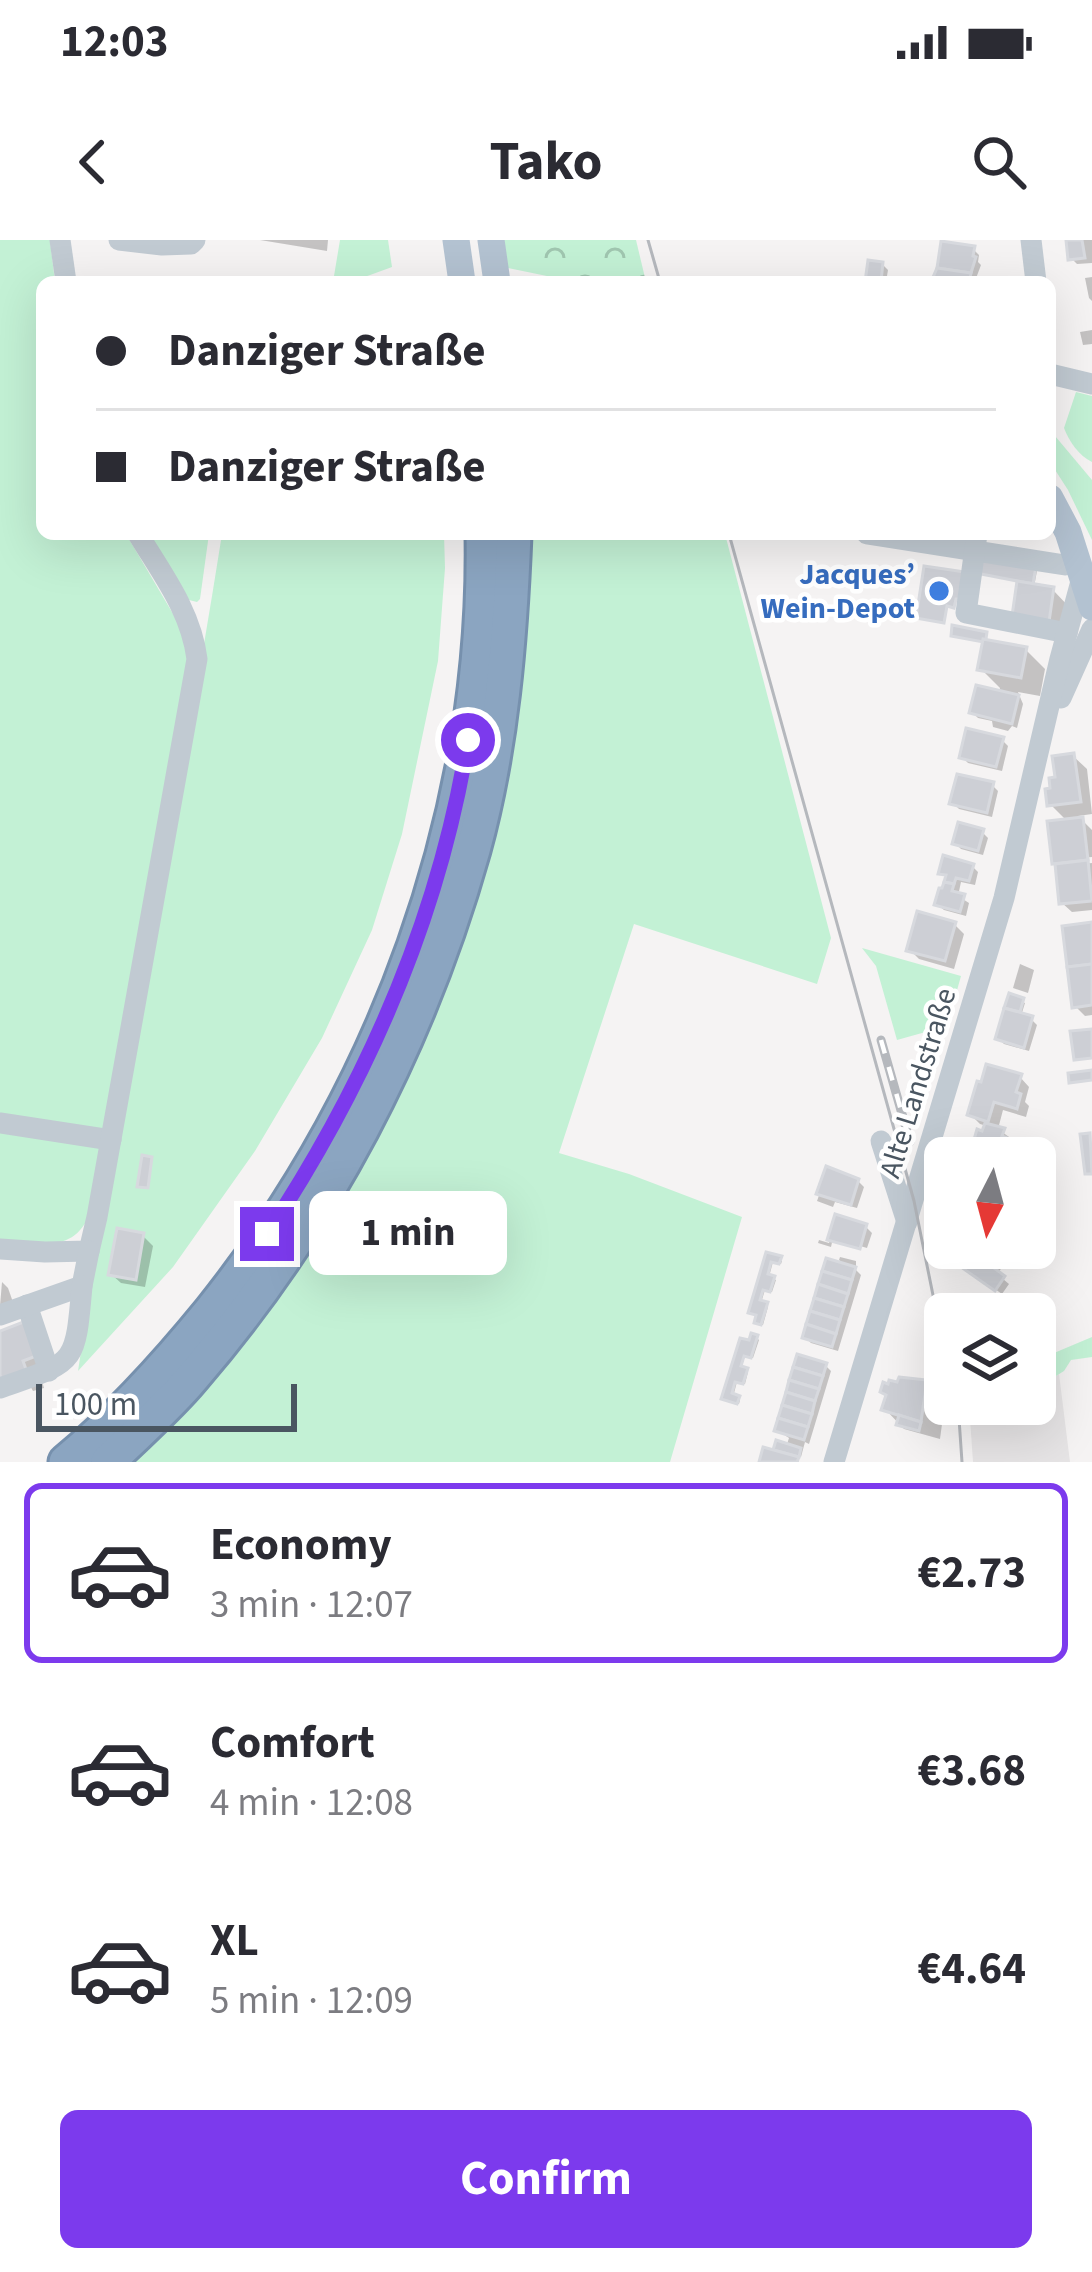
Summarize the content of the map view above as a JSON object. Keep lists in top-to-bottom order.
{
  "streets": {
    "street": ["Alte Landstraße"]
  },
  "places": ["Jacques’ Wein-Depot"],
  "scale_bar": "100 m",
  "north": "bottom",
  "page": {
    "status": "12:03",
    "header": "Tako",
    "banner": ["Danziger Straße", "Danziger Straße"],
    "bubble": "1 min",
    "scale": "100 m",
    "list": [
      {
        "name": "Economy",
        "note": "3 min · 12:07",
        "value": "€2.73"
      },
      {
        "name": "Comfort",
        "note": "4 min · 12:08",
        "value": "€3.68"
      },
      {
        "name": "XL",
        "note": "5 min · 12:09",
        "value": "€4.64"
      }
    ],
    "buttons": "Confirm"
  }
}
